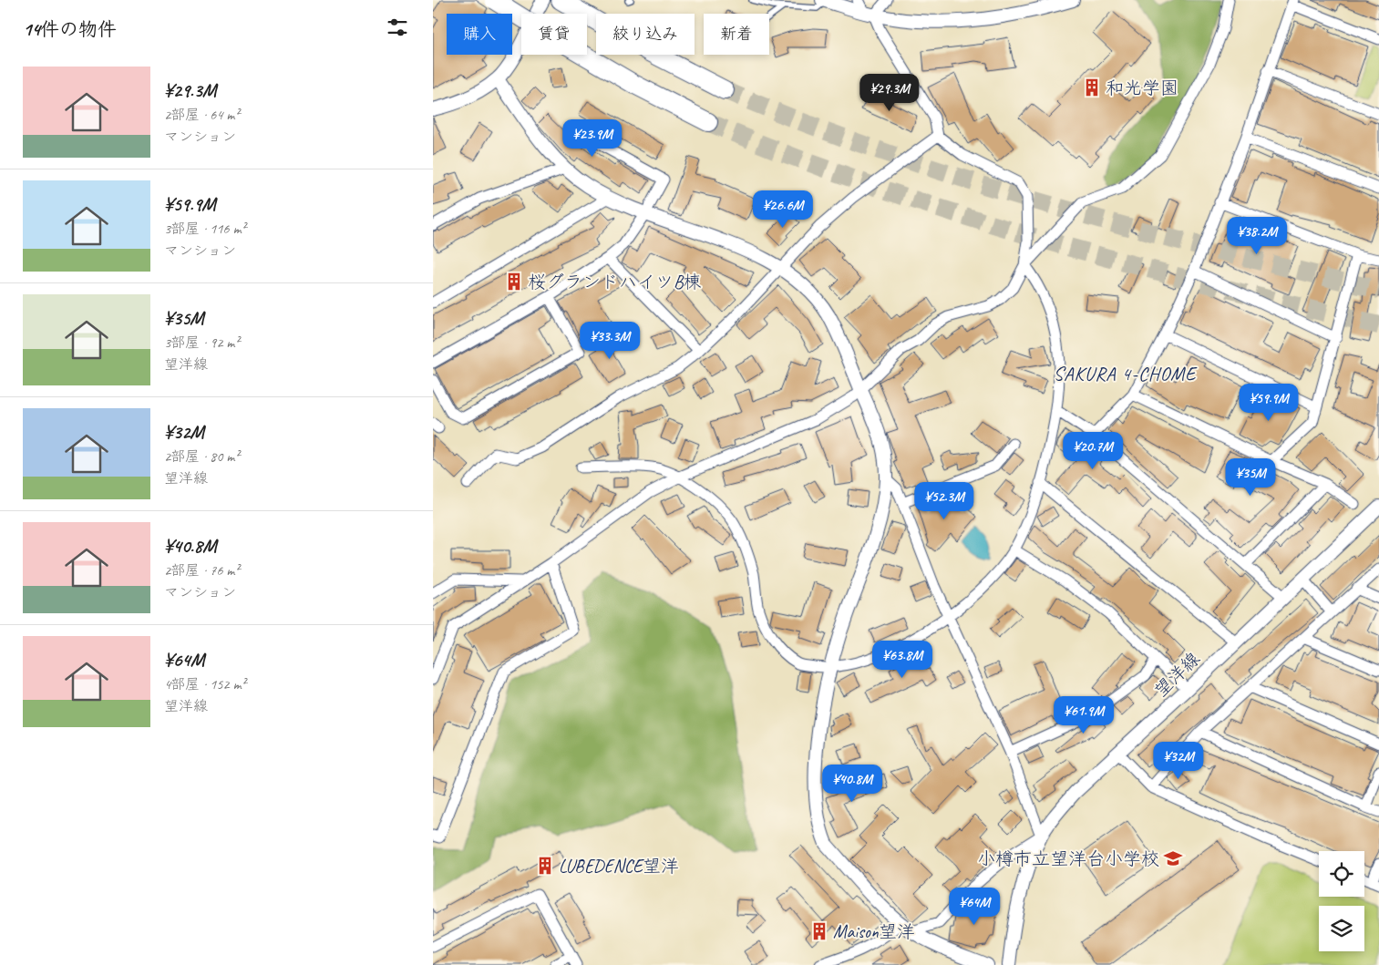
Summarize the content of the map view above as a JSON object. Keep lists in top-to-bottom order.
{
  "streets": {
    "street": ["望洋線"]
  },
  "districts": ["SAKURA 4-CHOME"],
  "places": {
    "building": [
      "和光学園",
      "桜グランドハイツB棟",
      "LUBEDENCE望洋",
      "Maison望洋"
    ],
    "school or university": ["小樽市立望洋台小学校"]
  },
  "page": {
    "heading": "14件の物件",
    "chip": [
      "購入",
      "賃貸",
      "絞り込み",
      "新着"
    ],
    "list": [
      {
        "name": "¥29.3M",
        "note": "2部屋 · 64 m² · マンション"
      },
      {
        "name": "¥59.9M",
        "note": "3部屋 · 116 m² · マンション"
      },
      {
        "name": "¥35M",
        "note": "3部屋 · 92 m² · 望洋線"
      },
      {
        "name": "¥32M",
        "note": "2部屋 · 80 m² · 望洋線"
      },
      {
        "name": "¥40.8M",
        "note": "2部屋 · 76 m² · マンション"
      },
      {
        "name": "¥64M",
        "note": "4部屋 · 152 m² · 望洋線"
      }
    ],
    "price": [
      "¥29.3M",
      "¥23.9M",
      "¥26.6M",
      "¥38.2M",
      "¥33.3M",
      "¥59.9M",
      "¥20.7M",
      "¥35M",
      "¥52.3M",
      "¥63.8M",
      "¥61.9M",
      "¥32M",
      "¥40.8M",
      "¥64M"
    ]
  }
}
